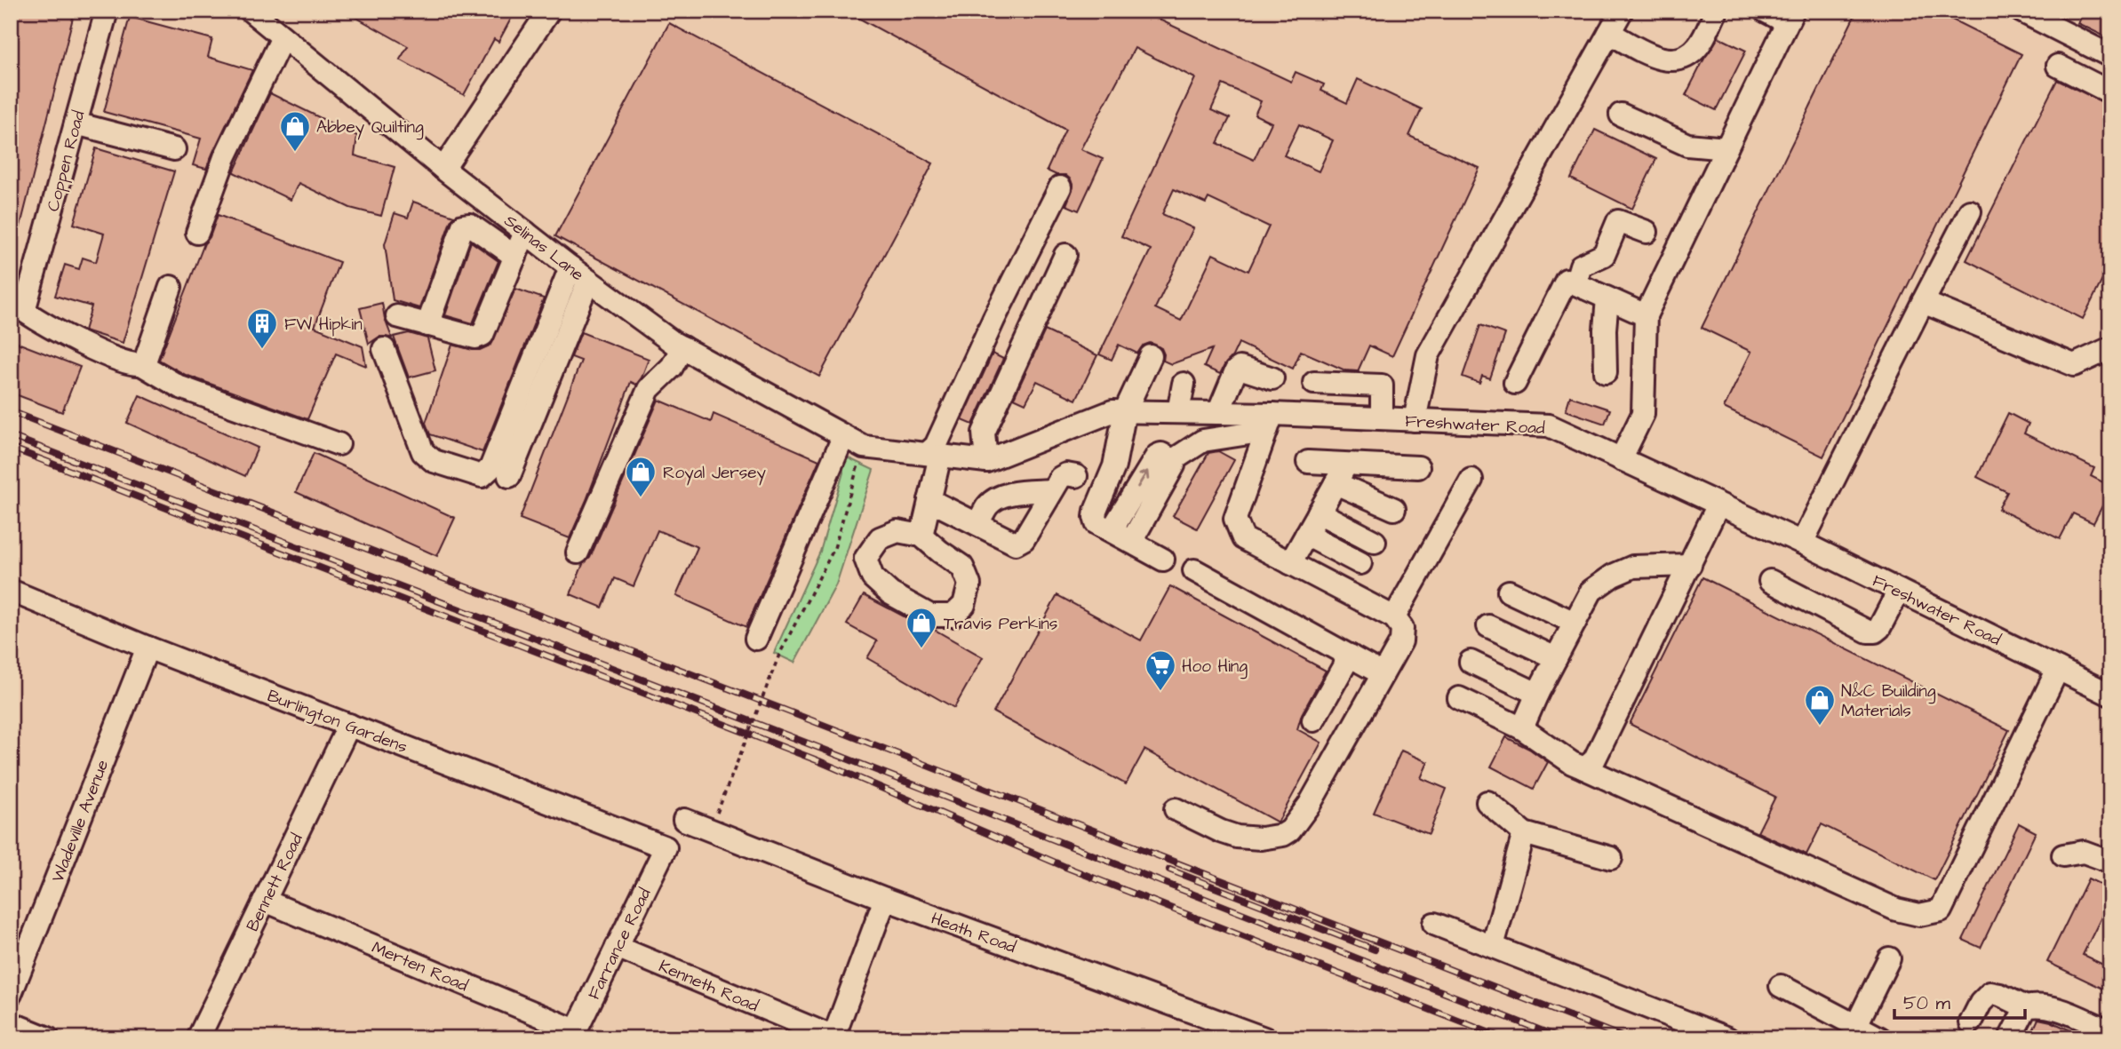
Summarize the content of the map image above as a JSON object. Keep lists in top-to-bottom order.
{
  "streets": {
    "street": [
      "Coppen Road",
      "Selinas Lane",
      "Freshwater Road",
      "Burlington Gardens",
      "Wadeville Avenue",
      "Bennett Road",
      "Heath Road",
      "Farrance Road",
      "Merten Road",
      "Kenneth Road"
    ]
  },
  "crossings": [
    ["Selinas Lane", "Freshwater Road"],
    ["Burlington Gardens", "Wadeville Avenue"],
    ["Burlington Gardens", "Bennett Road"],
    ["Burlington Gardens", "Farrance Road"],
    ["Bennett Road", "Merten Road"],
    ["Farrance Road", "Merten Road"],
    ["Farrance Road", "Kenneth Road"]
  ],
  "places": {
    "shop": [
      "Abbey Quilting",
      "Royal Jersey",
      "Travis Perkins",
      "N&C Building Materials"
    ],
    "building": ["FW Hipkin"],
    "supermarket": ["Hoo Hing"]
  },
  "scale_bar": "50 m"
}
